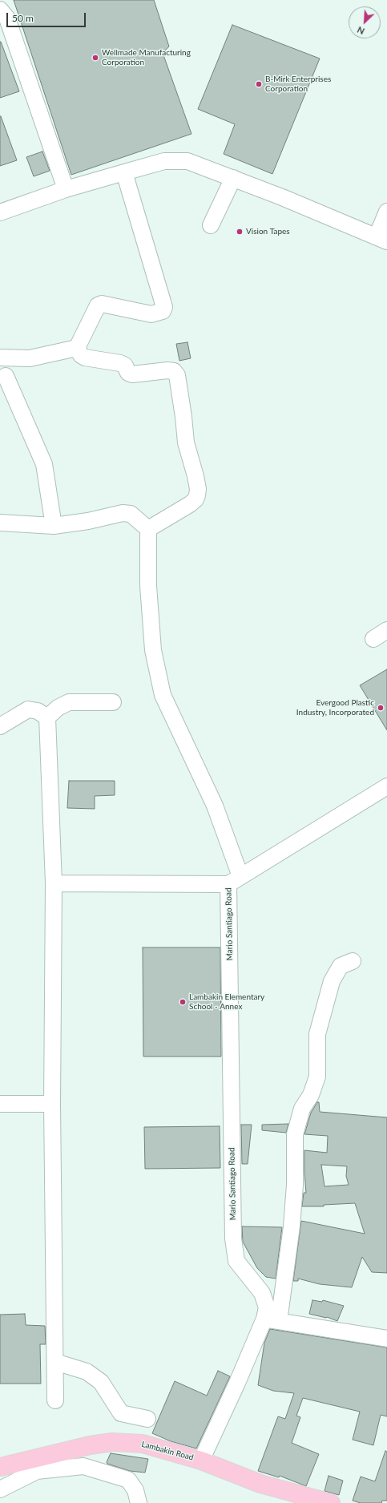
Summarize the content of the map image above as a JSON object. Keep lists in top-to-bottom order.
{
  "streets": {
    "main road": ["Lambakin Road"],
    "street": ["Mario Santiago Road"]
  },
  "crossings": [
    ["Mario Santiago Road", "Lambakin Road"]
  ],
  "places": [
    "Wellmade Manufacturing Corporation",
    "B-Mirk Enterprises Corporation",
    "Vision Tapes",
    "Evergood Plastic Industry, Incorporated",
    "Lambakin Elementary School - Annex"
  ],
  "scale_bar": "50 m",
  "north": "bottom left"
}
